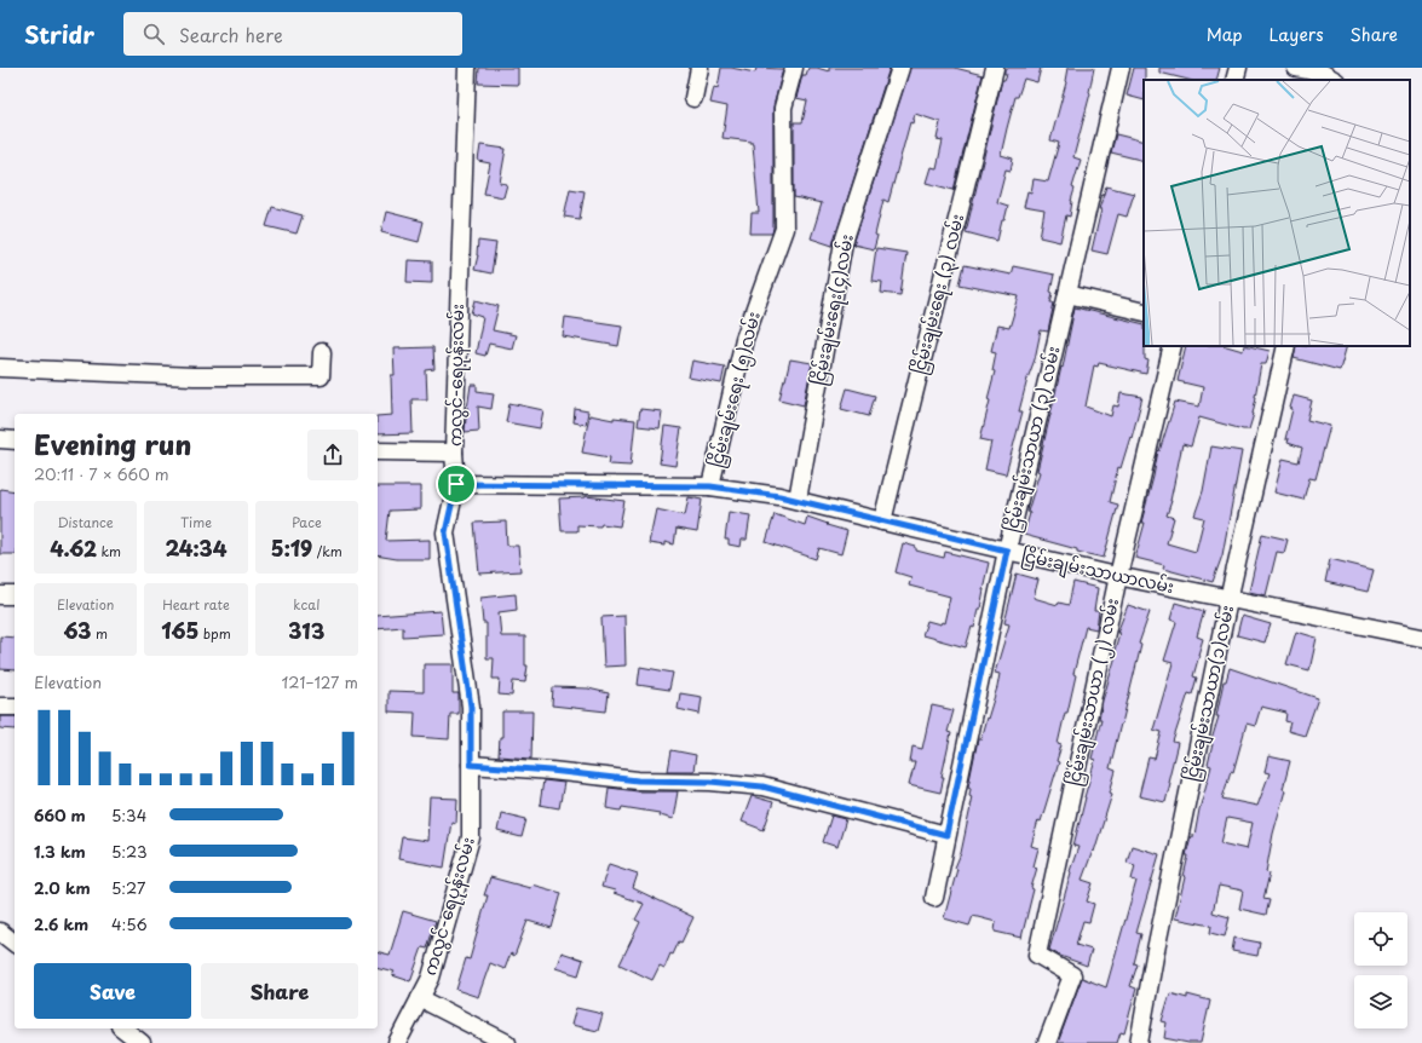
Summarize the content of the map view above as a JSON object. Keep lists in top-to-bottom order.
{
  "streets": {
    "street": [
      "ငြိမ်းချမ်းရေး (၃) လမ်း",
      "ငြိမ်းချမ်းရေး(၄)လမ်း",
      "ကလွင်-ရေပုန်းလမ်း",
      "ငြိမ်းချမ်းရေး (၅)လမ်း",
      "ငြိမ်းချမ်းသာယာ (၃) လမ်း",
      "ငြိမ်းချမ်းသာယာလမ်း",
      "ငြိမ်းချမ်းသာယာ (၂) လမ်း",
      "ငြိမ်းချမ်းသာယာ(၁)လမ်း"
    ]
  },
  "crossings": [
    ["ငြိမ်းချမ်းရေး (၃) လမ်း", "ငြိမ်းချမ်းသာယာလမ်း"],
    ["ငြိမ်းချမ်းရေး(၄)လမ်း", "ငြိမ်းချမ်းသာယာလမ်း"],
    ["ကလွင်-ရေပုန်းလမ်း", "ငြိမ်းချမ်းသာယာလမ်း"],
    ["ငြိမ်းချမ်းရေး (၅)လမ်း", "ငြိမ်းချမ်းသာယာလမ်း"],
    ["ငြိမ်းချမ်းသာယာ (၃) လမ်း", "ငြိမ်းချမ်းသာယာလမ်း"],
    ["ငြိမ်းချမ်းသာယာလမ်း", "ငြိမ်းချမ်းသာယာ (၂) လမ်း"],
    ["ငြိမ်းချမ်းသာယာလမ်း", "ငြိမ်းချမ်းသာယာ(၁)လမ်း"]
  ],
  "page": {
    "header": "Stridr",
    "search": "Search here",
    "nav": ["Map", "Layers", "Share"],
    "heading": ["Evening run", "20:11 · 7 × 660 m"],
    "stats": [
      ["Distance", "4.62 km"],
      ["Time", "24:34"],
      ["Pace", "5:19 /km"],
      ["Elevation", "63 m"],
      ["Heart rate", "165 bpm"],
      ["kcal", "313"]
    ],
    "chart": ["Elevation", "121–127 m"],
    "list": [
      {
        "name": "660 m",
        "note": "5:34"
      },
      {
        "name": "1.3 km",
        "note": "5:23"
      },
      {
        "name": "2.0 km",
        "note": "5:27"
      },
      {
        "name": "2.6 km",
        "note": "4:56"
      }
    ],
    "buttons": ["Save", "Share"]
  }
}
